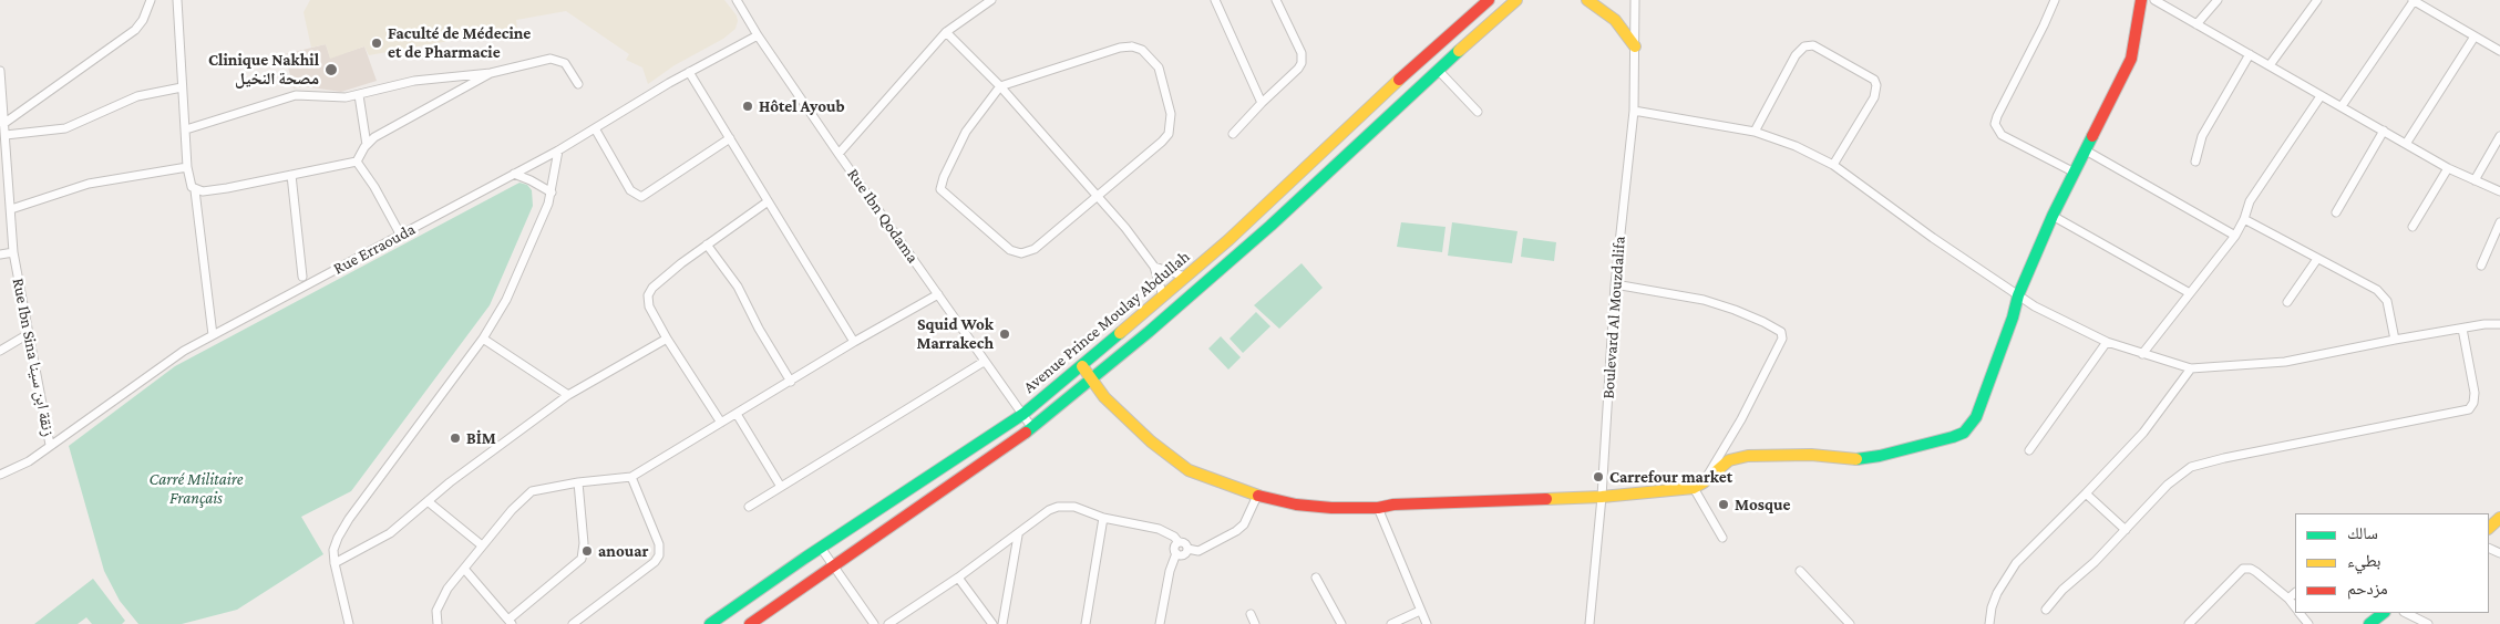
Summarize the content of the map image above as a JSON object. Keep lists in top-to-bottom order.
{
  "streets": {
    "main road": ["Avenue Prince Moulay Abdullah"],
    "street": [
      "Rue Ibn Qodama",
      "Rue Erraouda",
      "Boulevard Al Mouzdalifa",
      "Rue Ibn Sina زنقة ابن سينا"
    ]
  },
  "crossings": [
    ["Rue Ibn Qodama", "Rue Erraouda"],
    ["Rue Ibn Qodama", "Avenue Prince Moulay Abdullah"],
    ["Rue Erraouda", "Rue Ibn Sina زنقة ابن سينا"]
  ],
  "parks": ["Carré Militaire Français"],
  "places": [
    "Faculté de Médecine et de Pharmacie",
    "Clinique Nakhil مصحة النخيل",
    "Hôtel Ayoub",
    "Squid Wok Marrakech",
    "BİM",
    "Carrefour market",
    "Mosque",
    "anouar"
  ],
  "legend": ["سالك", "بطيء", "مزدحم"]
}
